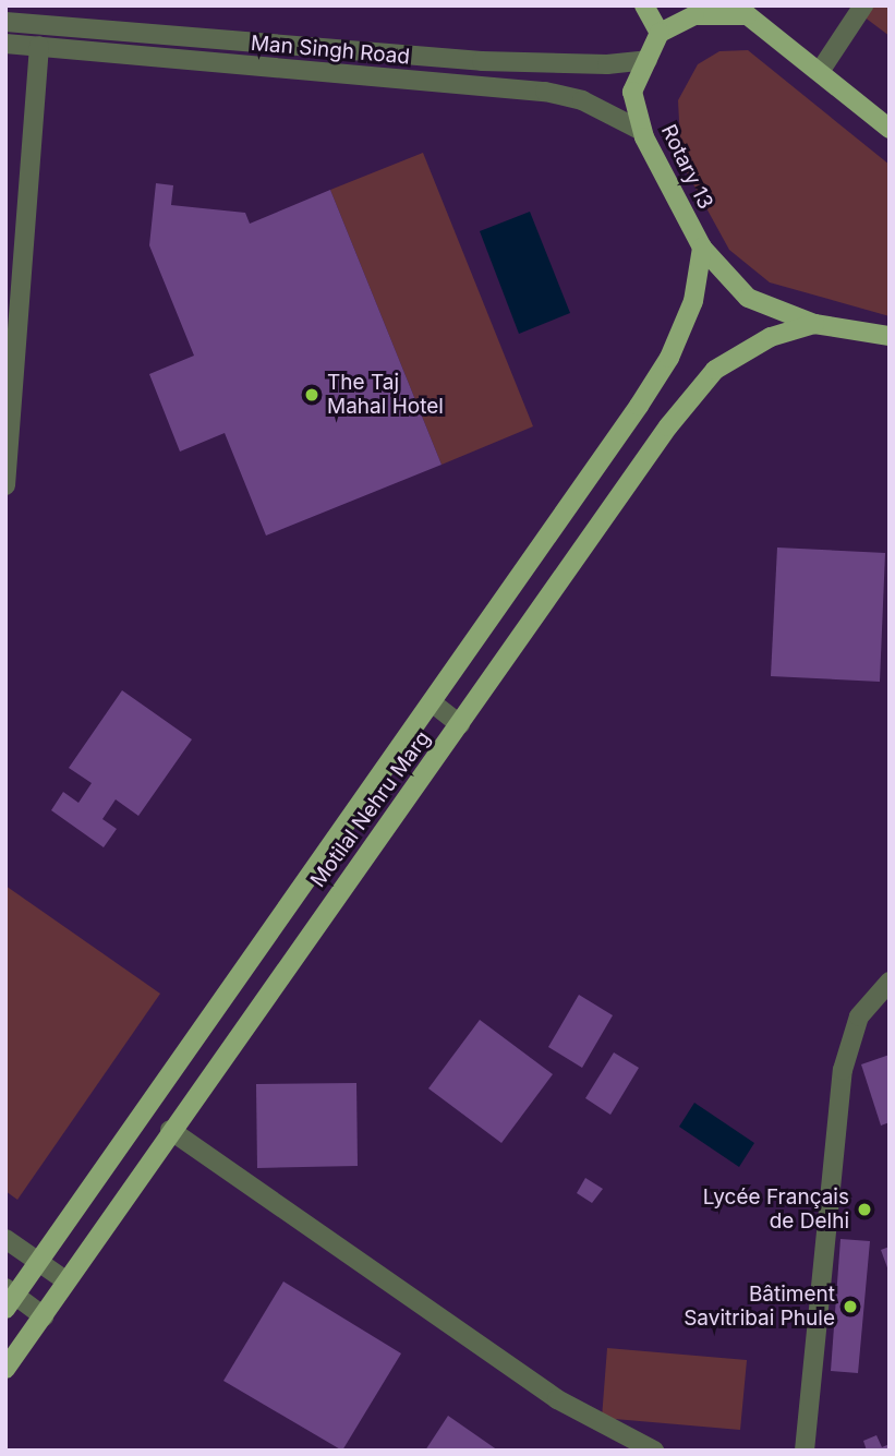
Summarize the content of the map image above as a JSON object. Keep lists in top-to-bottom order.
{
  "streets": {
    "main road": ["Rotary 13", "Motilal Nehru Marg"],
    "street": ["Man Singh Road"]
  },
  "crossings": [
    ["Man Singh Road", "Rotary 13"],
    ["Rotary 13", "Motilal Nehru Marg"]
  ],
  "places": ["The Taj Mahal Hotel", "Lycée Français de Delhi", "Bâtiment Savitribai Phule"]
}
